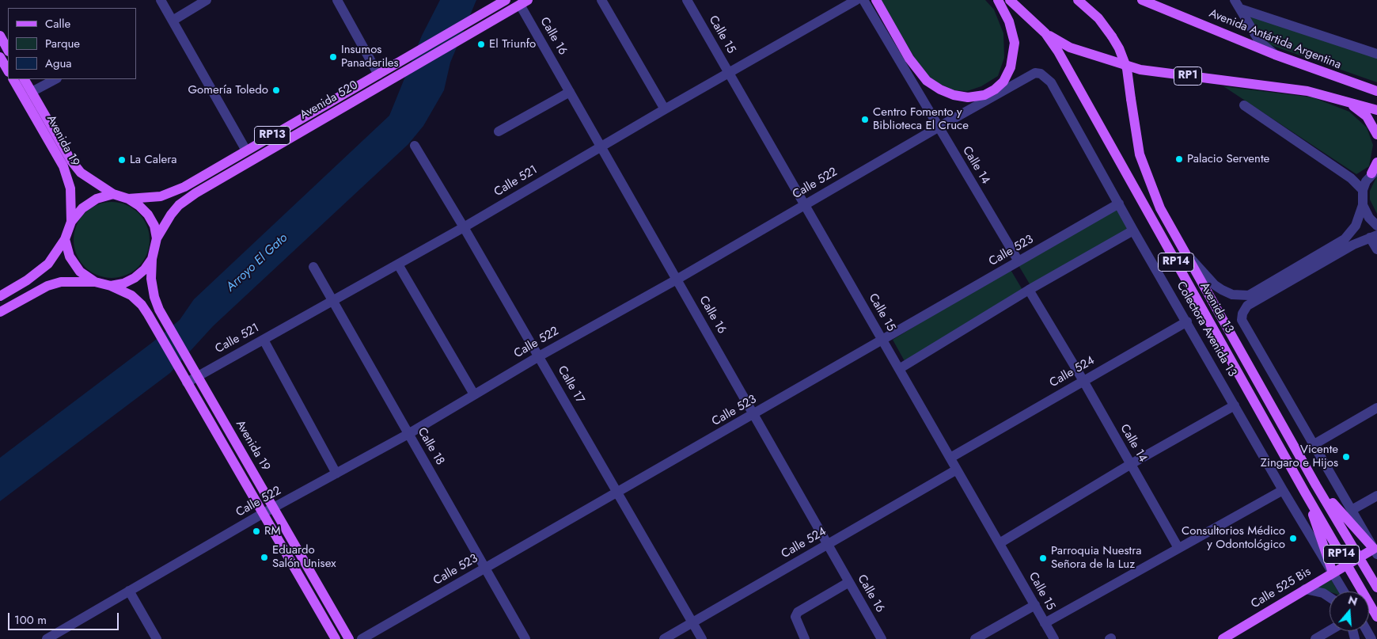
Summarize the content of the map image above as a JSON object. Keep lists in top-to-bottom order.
{
  "streets": {
    "main road": [
      "Avenida Antártida Argentina",
      "RP1",
      "Avenida 520",
      "RP13",
      "Avenida 19",
      "RP14",
      "Avenida 13",
      "Calle 525 Bis"
    ],
    "street": [
      "Calle 15",
      "Calle 16",
      "Calle 14",
      "Calle 521",
      "Calle 522",
      "Calle 523",
      "Colectora Avenida 13",
      "Calle 524",
      "Calle 17",
      "Calle 18"
    ]
  },
  "crossings": [
    ["Calle 15", "Calle 521"],
    ["Calle 15", "Calle 522"],
    ["Calle 15", "Calle 523"],
    ["Calle 15", "Calle 524"],
    ["Calle 16", "Avenida 520"],
    ["Calle 16", "Calle 521"],
    ["Calle 16", "Calle 522"],
    ["Calle 16", "Calle 523"],
    ["Calle 16", "Calle 524"],
    ["RP1", "Avenida 13"],
    ["Avenida 520", "RP13"],
    ["Avenida 520", "Avenida 19"],
    ["RP13", "Avenida 19"],
    ["Avenida 19", "Calle 521"],
    ["Avenida 19", "Calle 522"],
    ["Calle 14", "Calle 522"],
    ["Calle 14", "Calle 523"],
    ["Calle 14", "Calle 524"],
    ["Calle 521", "Calle 17"],
    ["Calle 521", "Calle 18"],
    ["Calle 522", "Colectora Avenida 13"],
    ["Calle 522", "Calle 17"],
    ["Calle 522", "Calle 18"],
    ["Calle 523", "Colectora Avenida 13"],
    ["Calle 523", "Calle 17"],
    ["Calle 523", "Calle 18"],
    ["Avenida 13", "Calle 525 Bis"],
    ["Colectora Avenida 13", "Calle 524"],
    ["Colectora Avenida 13", "Calle 525 Bis"],
    ["Calle 524", "Calle 17"]
  ],
  "water": ["Arroyo El Gato"],
  "places": [
    "El Triunfo",
    "Insumos Panaderiles",
    "Gomería Toledo",
    "Centro Fomento y Biblioteca El Cruce",
    "Palacio Servente",
    "La Calera",
    "Vicente Zingaro e Hijos",
    "RM",
    "Consultorios Médico y Odontológico",
    "Eduardo Salón Unisex",
    "Parroquia Nuestra Señora de la Luz"
  ],
  "legend": ["Calle", "Parque", "Agua"],
  "scale_bar": "100 m",
  "north": "top"
}
